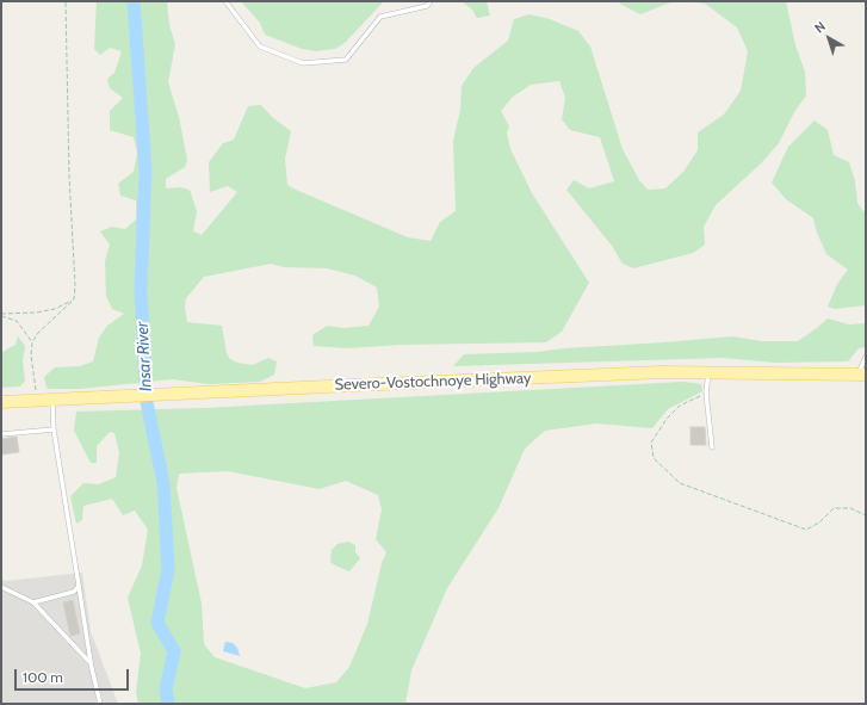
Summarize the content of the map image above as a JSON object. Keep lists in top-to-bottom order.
{
  "streets": {
    "main road": ["Severo-Vostochnoye Highway"]
  },
  "water": ["Insar River"],
  "scale_bar": "100 m",
  "north": "top left"
}
